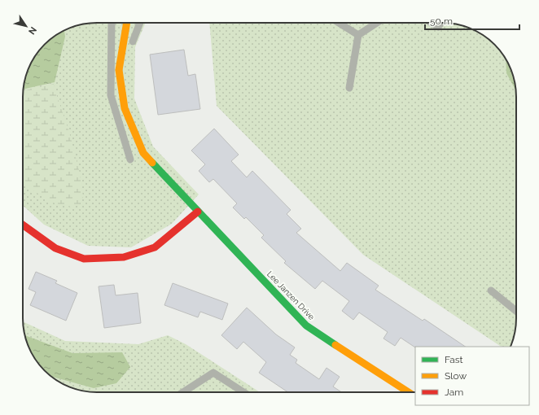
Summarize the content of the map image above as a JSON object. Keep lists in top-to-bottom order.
{
  "streets": {
    "street": ["Lee Janzen Drive"]
  },
  "legend": ["Fast", "Slow", "Jam"],
  "scale_bar": "50 m",
  "north": "bottom right"
}
